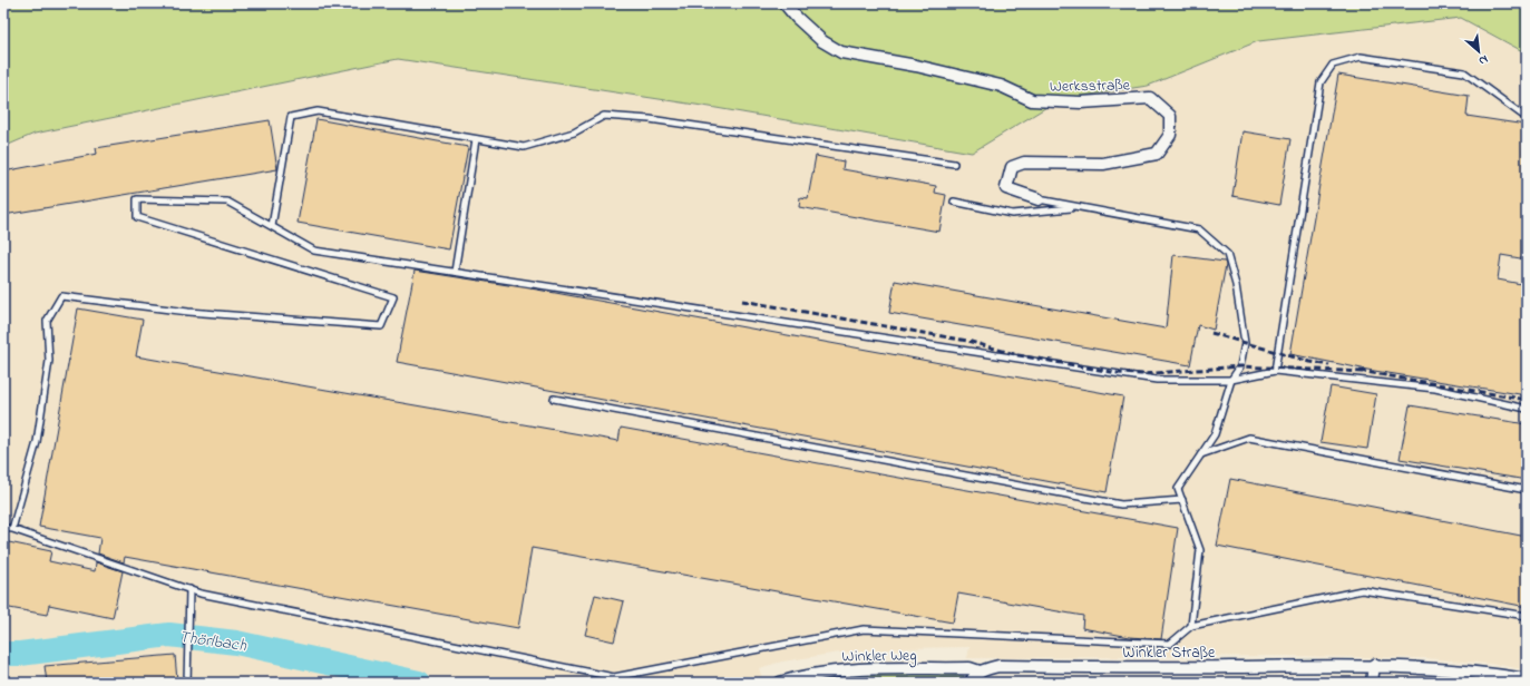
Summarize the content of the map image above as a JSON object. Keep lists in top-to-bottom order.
{
  "streets": {
    "street": ["Werksstraße", "Winkler Straße", "Winkler Weg"]
  },
  "crossings": [
    ["Winkler Straße", "Winkler Weg"]
  ],
  "water": ["Thörlbach"],
  "north": "bottom right"
}
